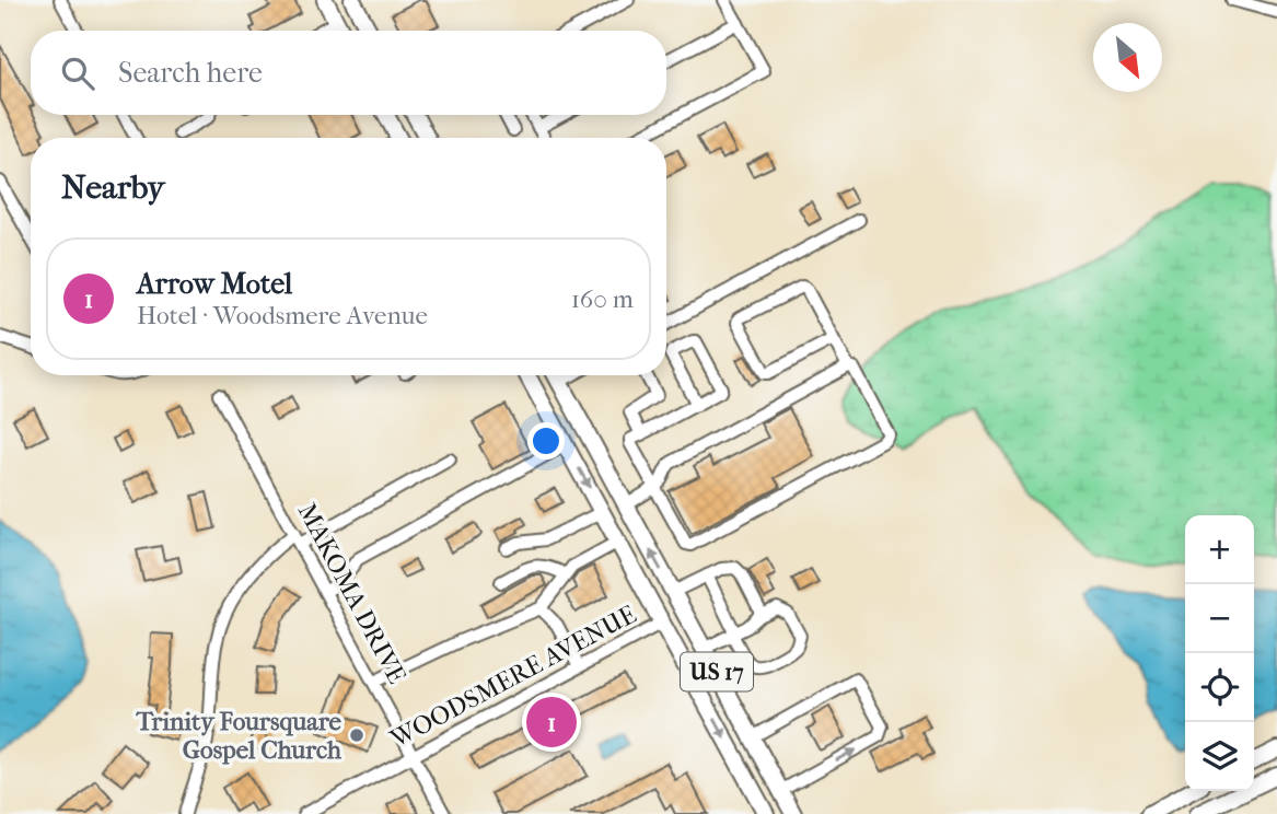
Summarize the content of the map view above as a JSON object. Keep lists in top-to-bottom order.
{
  "streets": {
    "main road": ["US 17"],
    "street": ["MAKOMA DRIVE", "WOODSMERE AVENUE"]
  },
  "crossings": [
    ["MAKOMA DRIVE", "WOODSMERE AVENUE"],
    ["US 17", "WOODSMERE AVENUE"]
  ],
  "places": ["Trinity Foursquare Gospel Church"],
  "north": "bottom right",
  "page": {
    "search": "Search here",
    "heading": "Nearby",
    "list": [
      {
        "mark": "1",
        "name": "Arrow Motel",
        "note": "Hotel · Woodsmere Avenue",
        "value": "160 m"
      }
    ],
    "map_buttons": ["+", "−"],
    "pins": "1"
  }
}
